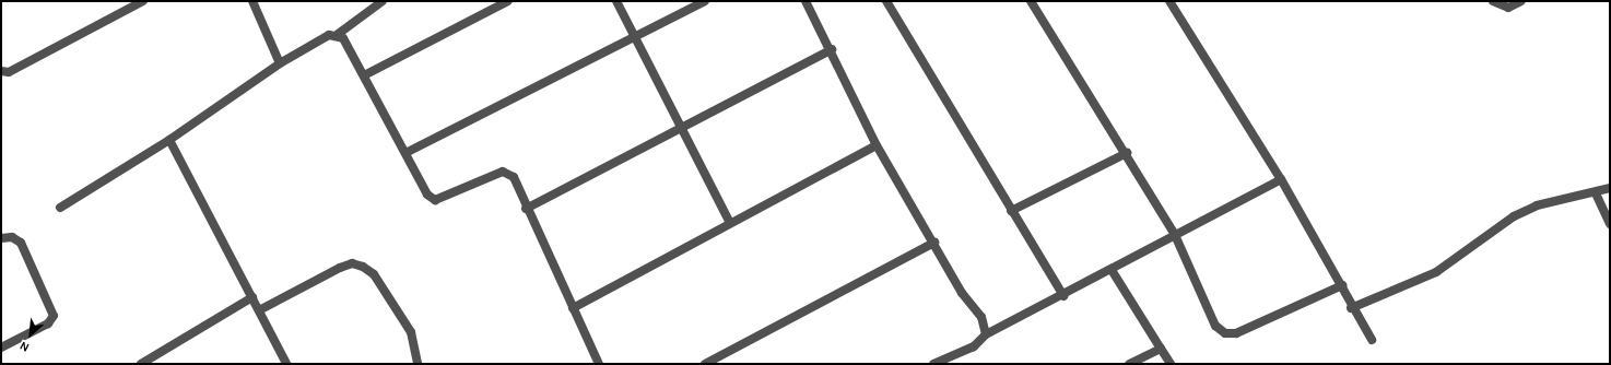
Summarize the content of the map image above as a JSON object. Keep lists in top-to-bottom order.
{
  "north": "bottom left"
}
